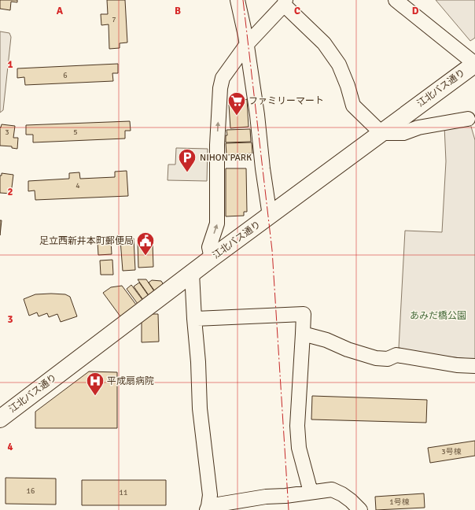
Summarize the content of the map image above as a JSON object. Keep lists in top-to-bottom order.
{
  "streets": {
    "main road": ["江北バス通り"]
  },
  "parks": ["あみだ橋公園"],
  "places": {
    "supermarket": ["ファミリーマート"],
    "parking": ["NIHON PARK"],
    "public building": ["足立西新井本町郵便局"],
    "hospital": ["平成扇病院"]
  },
  "house_numbers": [
    "7",
    "6",
    "3",
    "5",
    "4",
    "3号棟",
    "16",
    "11",
    "1号棟"
  ],
  "grid": {
    "columns": [
      "A",
      "B",
      "C",
      "D"
    ],
    "rows": [
      "1",
      "2",
      "3",
      "4"
    ]
  }
}
